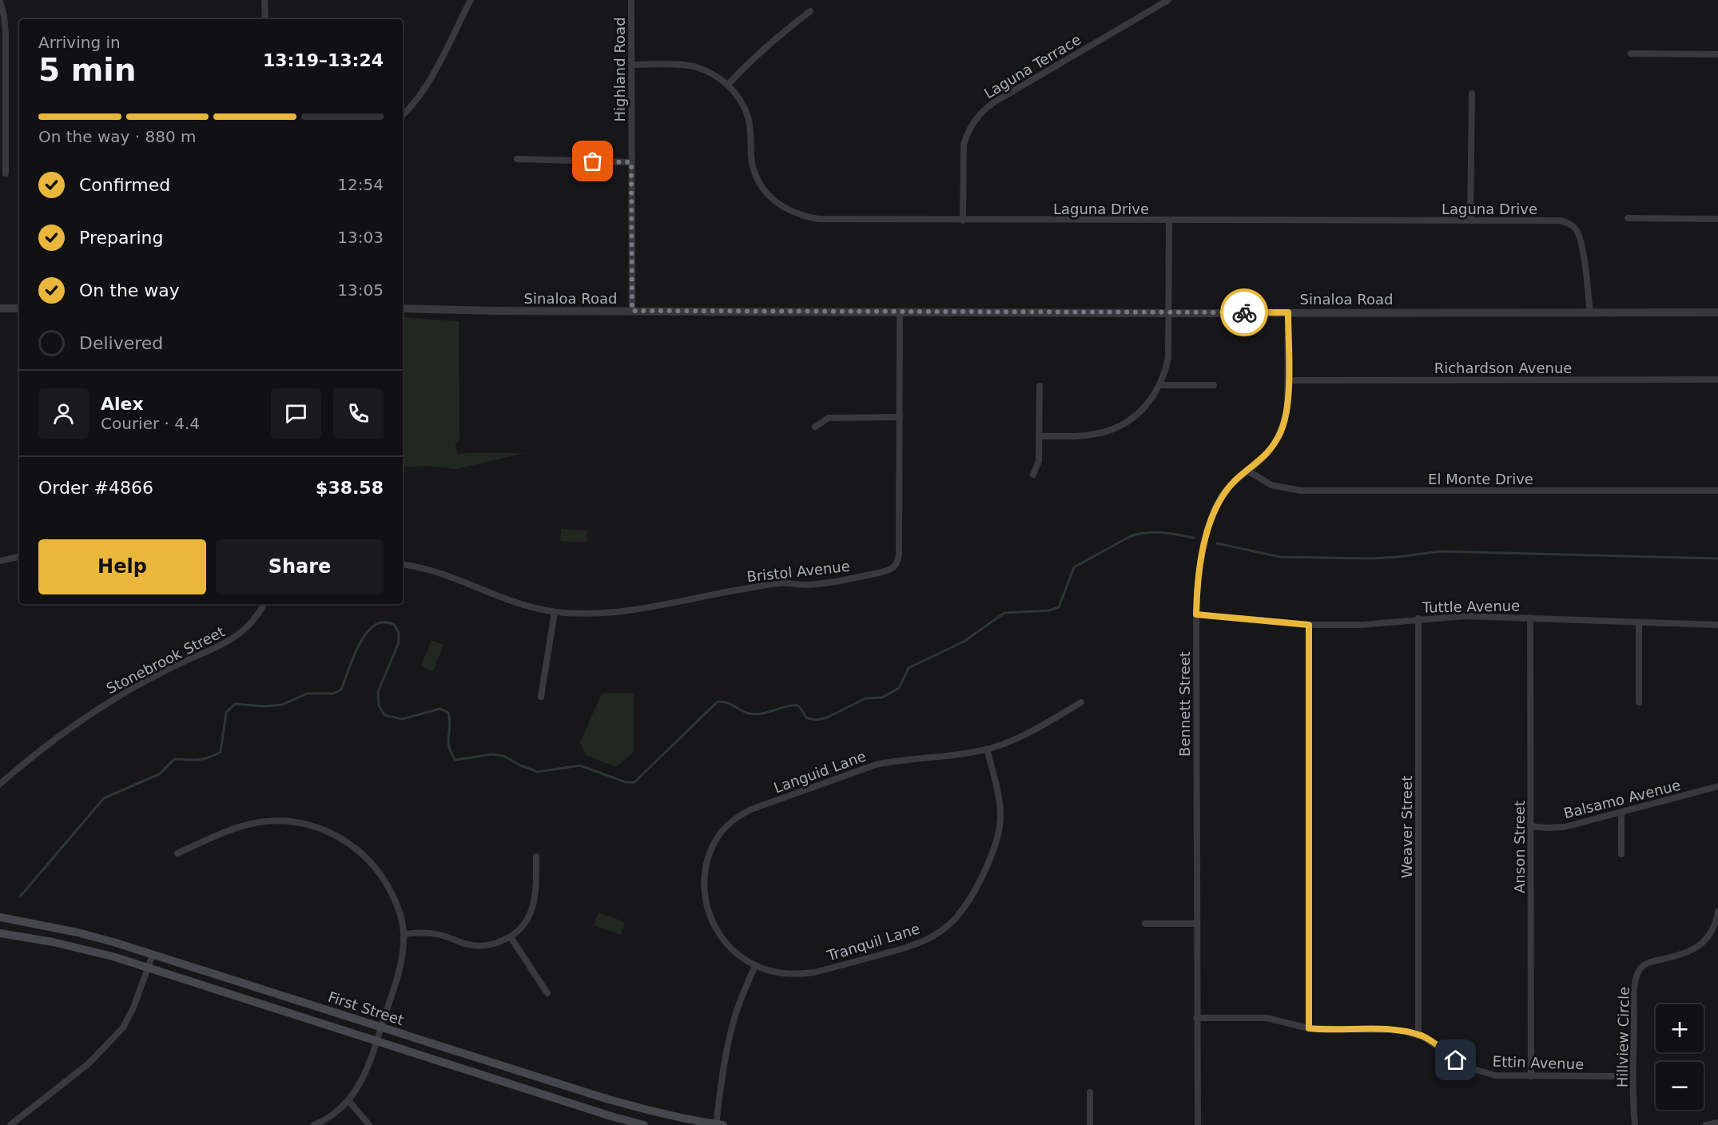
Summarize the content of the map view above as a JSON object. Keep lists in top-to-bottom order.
{
  "streets": {
    "main road": ["First Street"],
    "street": [
      "Laguna Terrace",
      "Highland Road",
      "Laguna Drive",
      "Sinaloa Road",
      "Richardson Avenue",
      "El Monte Drive",
      "Bristol Avenue",
      "Tuttle Avenue",
      "Stonebrook Street",
      "Bennett Street",
      "Languid Lane",
      "Balsamo Avenue",
      "Weaver Street",
      "Anson Street",
      "Tranquil Lane",
      "Hillview Circle",
      "Ettin Avenue"
    ]
  },
  "crossings": [
    ["Laguna Terrace", "Laguna Drive"],
    ["Highland Road", "Laguna Drive"],
    ["Highland Road", "Sinaloa Road"],
    ["Laguna Drive", "Sinaloa Road"],
    ["Sinaloa Road", "Bristol Avenue"],
    ["Sinaloa Road", "Bennett Street"],
    ["Richardson Avenue", "Bennett Street"],
    ["El Monte Drive", "Bennett Street"],
    ["Tuttle Avenue", "Bennett Street"],
    ["Tuttle Avenue", "Weaver Street"],
    ["Tuttle Avenue", "Anson Street"],
    ["Bennett Street", "Ettin Avenue"],
    ["Languid Lane", "Tranquil Lane"],
    ["Balsamo Avenue", "Anson Street"],
    ["Weaver Street", "Ettin Avenue"],
    ["Anson Street", "Ettin Avenue"],
    ["Hillview Circle", "Ettin Avenue"]
  ],
  "page": {
    "heading": ["5 min", "Arriving in", "13:19–13:24"],
    "panel": [
      "Alex",
      "Courier · 4.4",
      "Order #4866",
      "$38.58"
    ],
    "bar": "On the way · 880 m",
    "list": [
      ["Confirmed", "12:54"],
      ["Preparing", "13:03"],
      ["On the way", "13:05"],
      "Delivered"
    ],
    "buttons": ["Help", "Share"],
    "map_buttons": ["+", "−"]
  }
}
